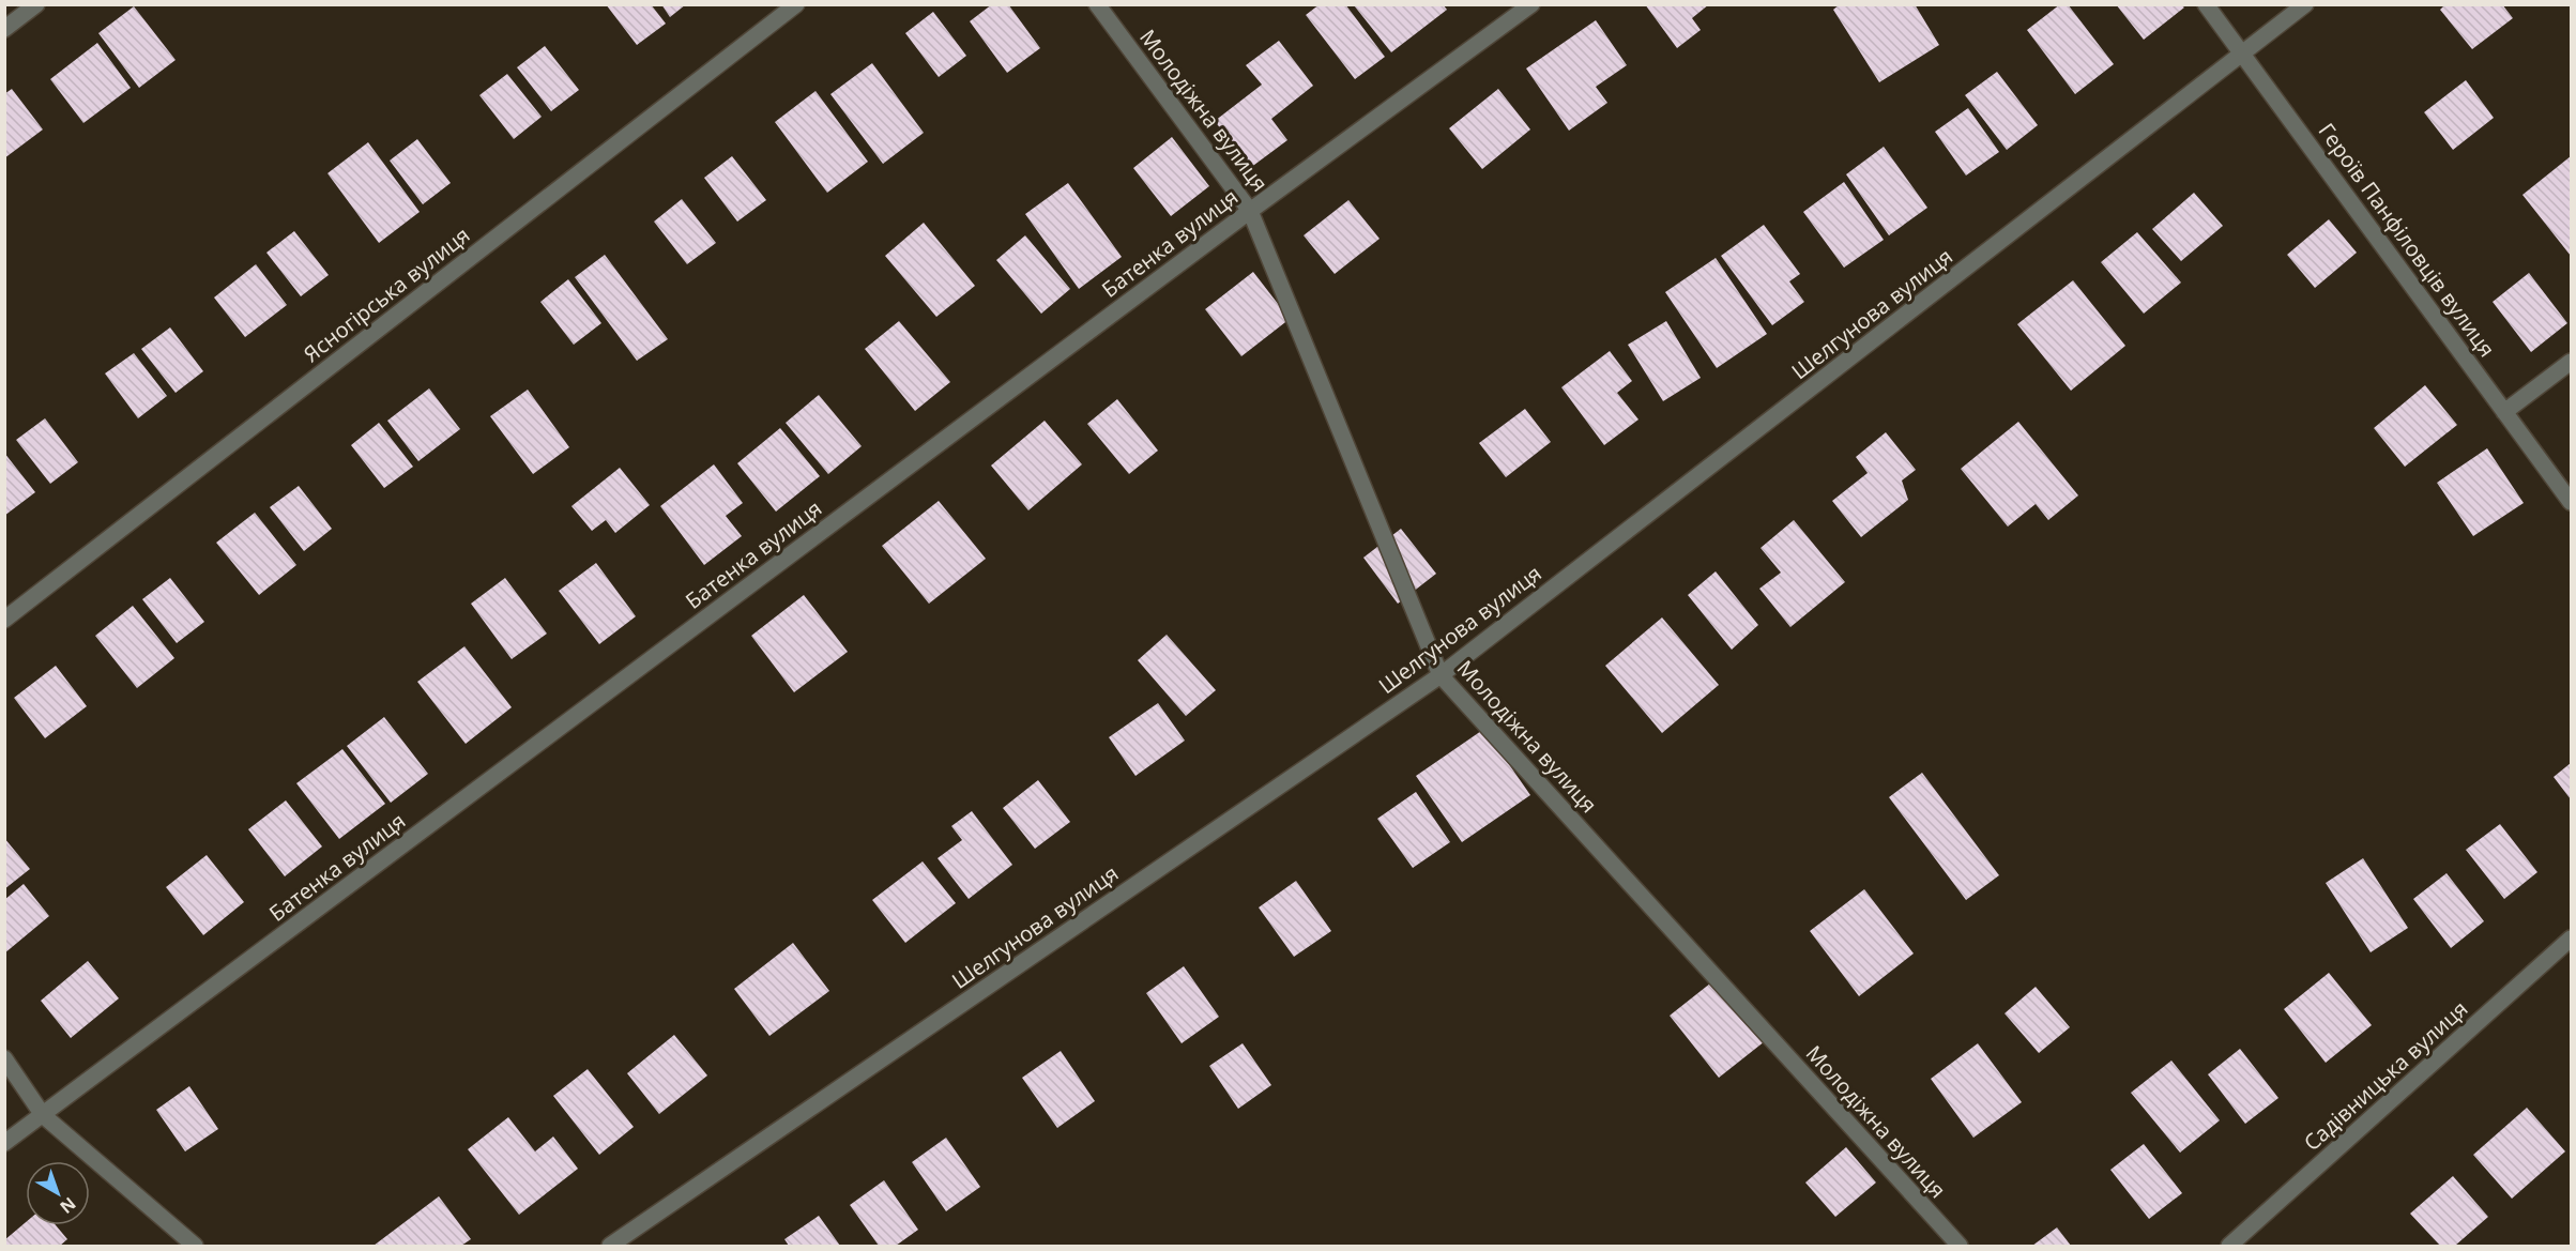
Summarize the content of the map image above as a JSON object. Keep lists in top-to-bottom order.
{
  "streets": {
    "street": [
      "Молодіжна вулиця",
      "Героїв Панфіловців вулиця",
      "Батенка вулиця",
      "Ясногірська вулиця",
      "Шелгунова вулиця",
      "Садівницька вулиця"
    ]
  },
  "crossings": [
    ["Молодіжна вулиця", "Батенка вулиця"],
    ["Молодіжна вулиця", "Шелгунова вулиця"],
    ["Героїв Панфіловців вулиця", "Шелгунова вулиця"]
  ],
  "north": "bottom right"
}
